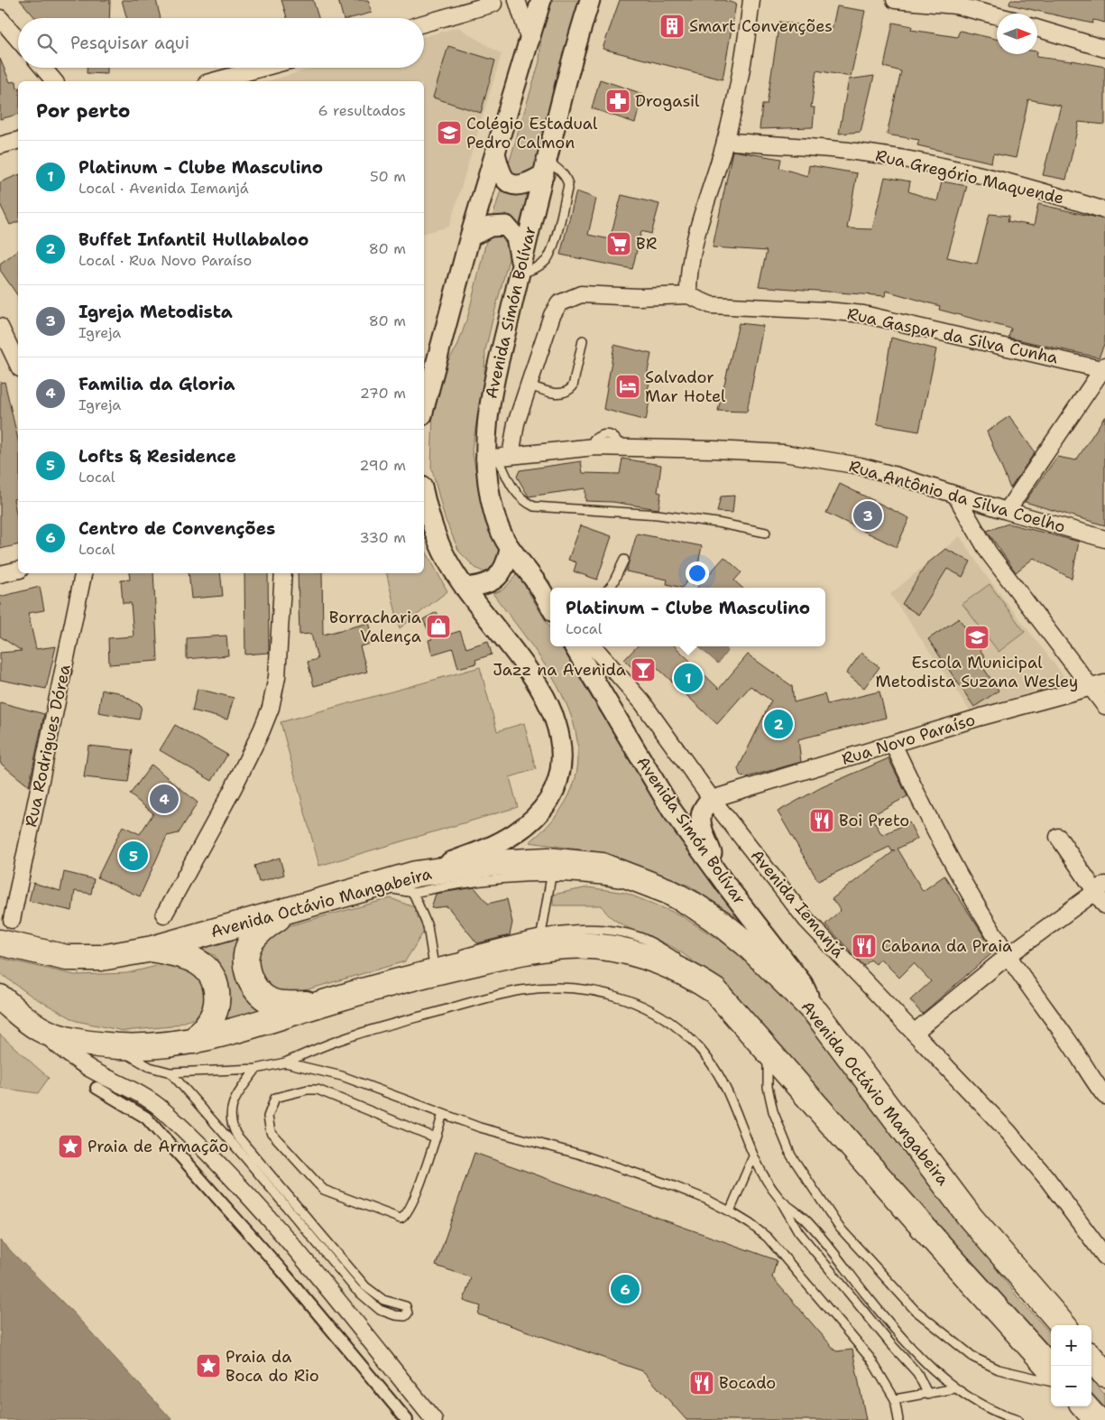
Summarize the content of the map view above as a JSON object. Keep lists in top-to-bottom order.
{
  "streets": {
    "main road": ["Avenida Octávio Mangabeira"],
    "street": [
      "Rua Gregório Maquende",
      "Avenida Simón Bolívar",
      "Rua Gaspar da Silva Cunha",
      "Rua Antônio da Silva Coelho",
      "Rua Novo Paraíso",
      "Rua Rodrigues Dórea",
      "Avenida Iemanjá"
    ]
  },
  "crossings": [
    ["Avenida Simón Bolívar", "Rua Gaspar da Silva Cunha"],
    ["Avenida Simón Bolívar", "Rua Antônio da Silva Coelho"],
    ["Avenida Simón Bolívar", "Avenida Octávio Mangabeira"],
    ["Rua Gaspar da Silva Cunha", "Rua Antônio da Silva Coelho"],
    ["Rua Novo Paraíso", "Avenida Iemanjá"]
  ],
  "places": {
    "building": ["Smart Convenções"],
    "pharmacy": ["Drogasil"],
    "school or university": ["Colégio Estadual Pedro Calmon", "Escola Municipal Metodista Suzana Wesley"],
    "supermarket": ["BR"],
    "hotel": ["Salvador Mar Hotel"],
    "shop": ["Borracharia Valença"],
    "bar": ["Jazz na Avenida"],
    "restaurant": ["Boi Preto", "Cabana da Praia", "Bocado"],
    "place": ["Praia de Armação", "Praia da Boca do Rio"]
  },
  "north": "right",
  "page": {
    "search": "Pesquisar aqui",
    "heading": ["Por perto", "6 resultados"],
    "list": [
      {
        "mark": "1",
        "name": "Platinum - Clube Masculino",
        "note": "Local · Avenida Iemanjá",
        "value": "50 m"
      },
      {
        "mark": "2",
        "name": "Buffet Infantil Hullabaloo",
        "note": "Local · Rua Novo Paraíso",
        "value": "80 m"
      },
      {
        "mark": "3",
        "name": "Igreja Metodista",
        "note": "Igreja",
        "value": "80 m"
      },
      {
        "mark": "4",
        "name": "Familia da Gloria",
        "note": "Igreja",
        "value": "270 m"
      },
      {
        "mark": "5",
        "name": "Lofts & Residence",
        "note": "Local",
        "value": "290 m"
      },
      {
        "mark": "6",
        "name": "Centro de Convenções",
        "note": "Local",
        "value": "330 m"
      }
    ],
    "pins": [
      "3",
      "1",
      "2",
      "4",
      "5",
      "6"
    ],
    "popup": ["Platinum - Clube Masculino", "Local"],
    "map_buttons": ["+", "−"]
  }
}
